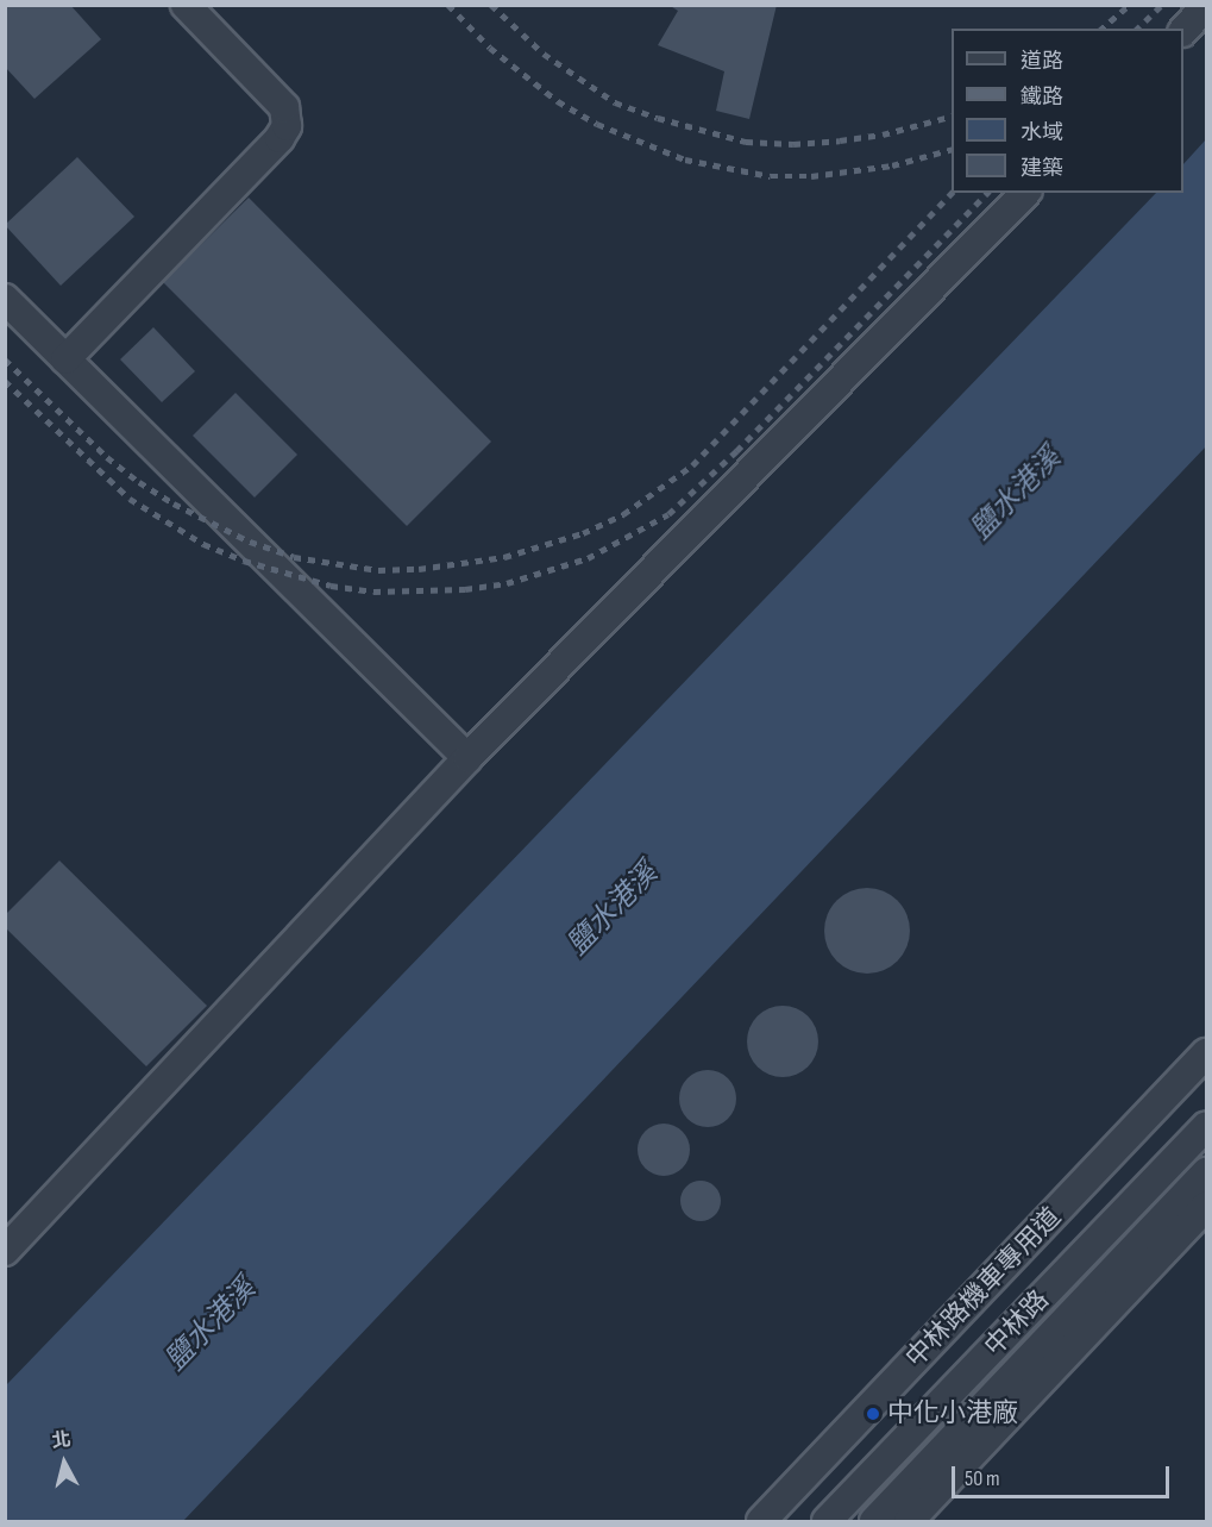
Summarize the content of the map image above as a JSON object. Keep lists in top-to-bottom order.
{
  "streets": {
    "street": ["中林路機車專用道", "中林路"]
  },
  "water": ["鹽水港溪"],
  "places": ["中化小港廠"],
  "legend": [
    "道路",
    "鐵路",
    "水域",
    "建築"
  ],
  "scale_bar": "50 m",
  "north": "top"
}
